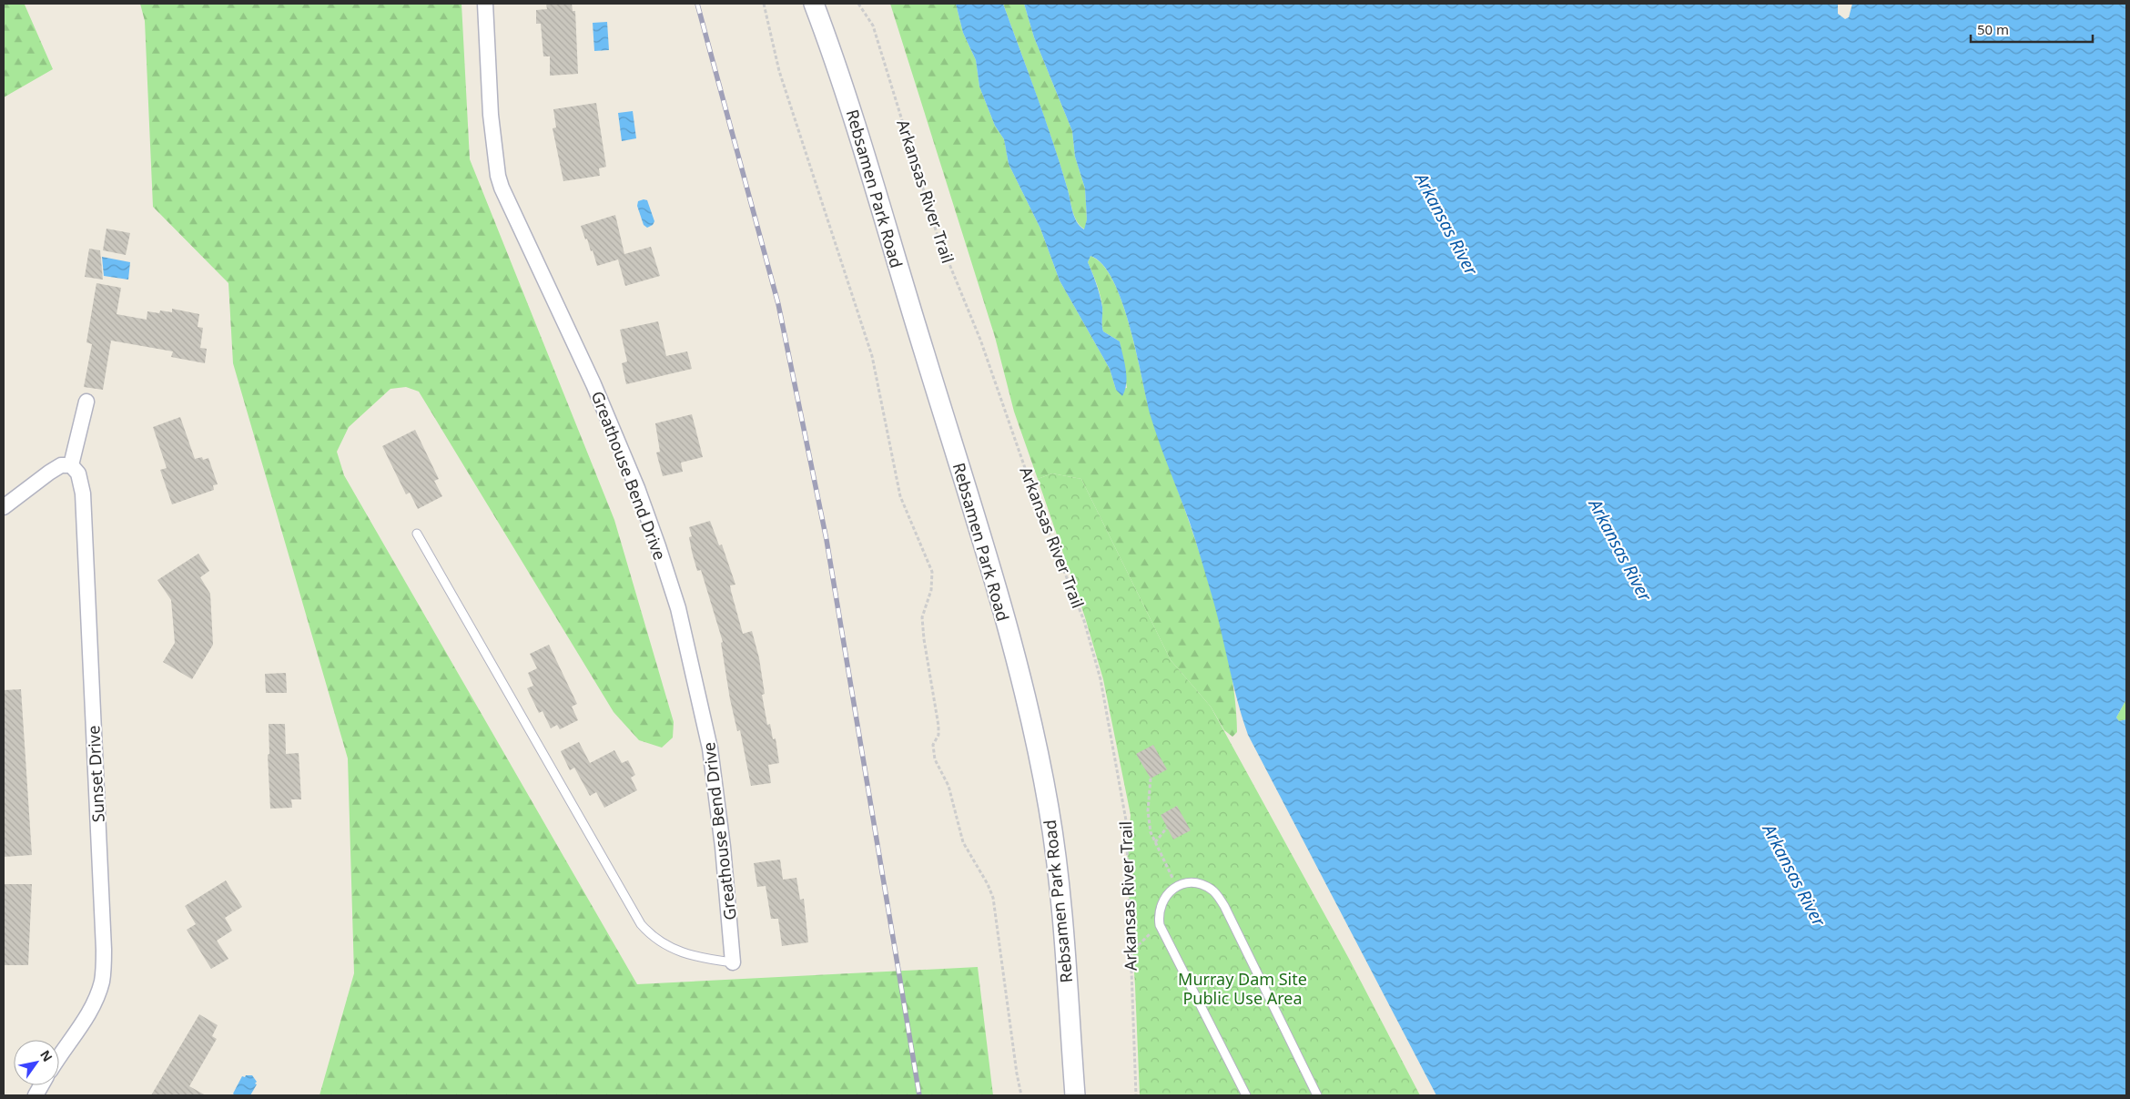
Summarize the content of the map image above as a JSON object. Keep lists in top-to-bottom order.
{
  "streets": {
    "street": ["Rebsamen Park Road", "Greathouse Bend Drive", "Sunset Drive"],
    "path": ["Arkansas River Trail"]
  },
  "water": ["Arkansas River"],
  "parks": ["Murray Dam Site Public Use Area"],
  "scale_bar": "50 m",
  "north": "top right"
}
